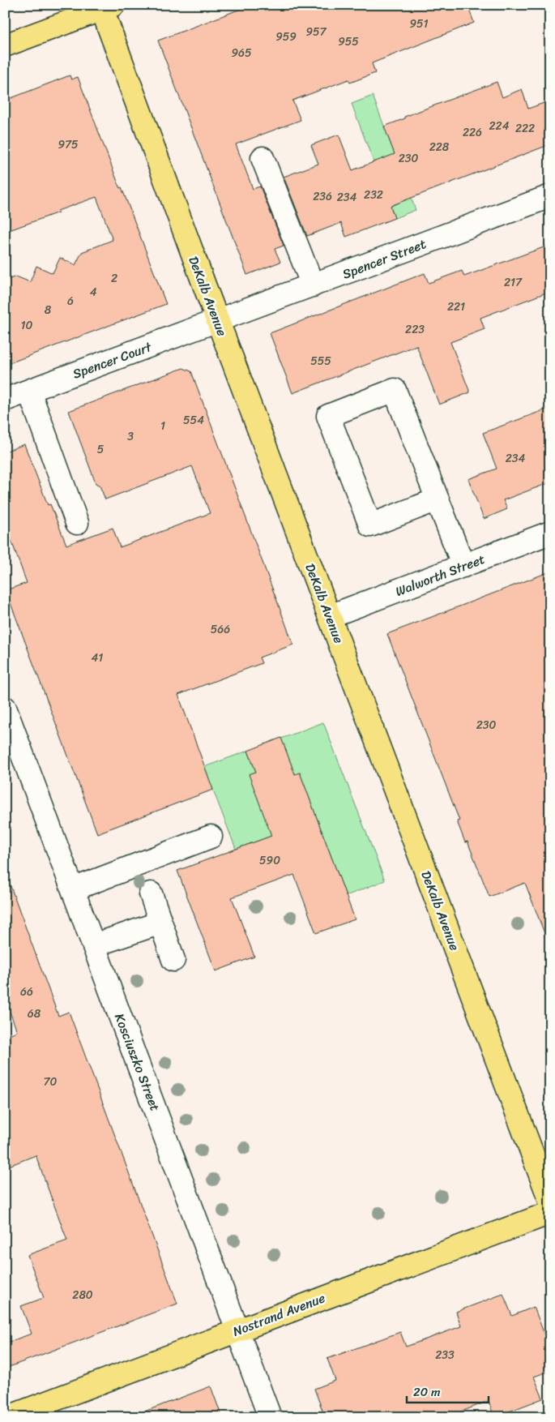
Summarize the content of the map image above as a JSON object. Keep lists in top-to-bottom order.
{
  "streets": {
    "main road": ["DeKalb Avenue", "Nostrand Avenue"],
    "street": [
      "Spencer Street",
      "Spencer Court",
      "Walworth Street",
      "Kosciuszko Street"
    ]
  },
  "crossings": [
    ["Spencer Street", "DeKalb Avenue"],
    ["Spencer Street", "Spencer Court"],
    ["DeKalb Avenue", "Spencer Court"],
    ["DeKalb Avenue", "Walworth Street"],
    ["Kosciuszko Street", "Nostrand Avenue"]
  ],
  "house_numbers": [
    "951",
    "957",
    "959",
    "955",
    "965",
    "224",
    "222",
    "226",
    "975",
    "228",
    "230",
    "232",
    "236",
    "234",
    "2",
    "217",
    "4",
    "6",
    "221",
    "8",
    "10",
    "223",
    "555",
    "554",
    "1",
    "3",
    "5",
    "234",
    "566",
    "41",
    "230",
    "590",
    "66",
    "68",
    "70",
    "280",
    "233"
  ],
  "scale_bar": "20 m"
}
